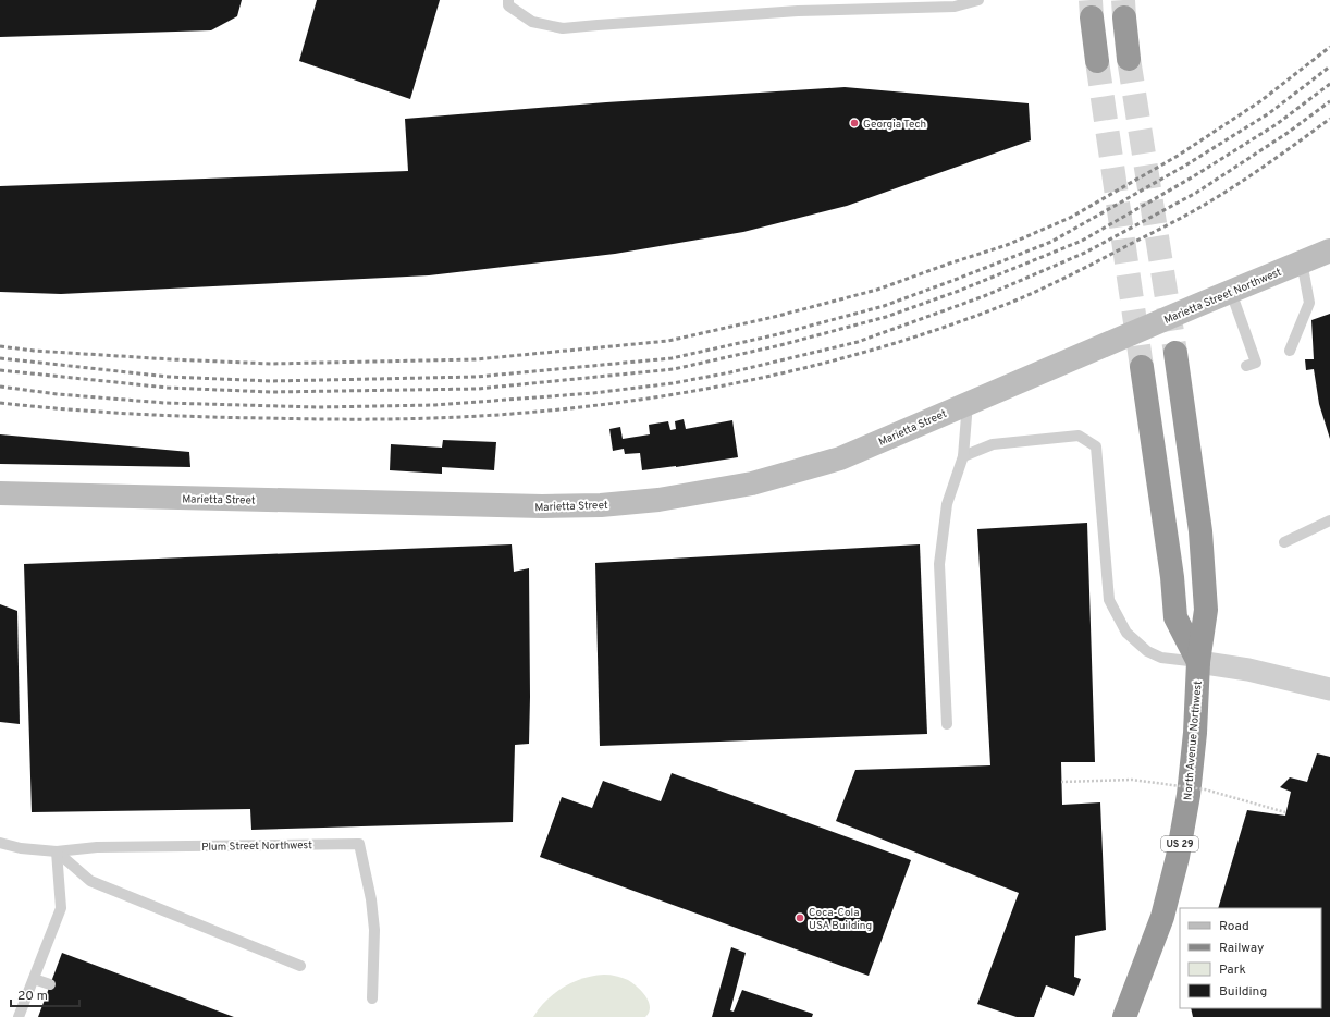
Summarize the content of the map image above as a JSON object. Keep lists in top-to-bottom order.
{
  "streets": {
    "highway": ["North Avenue Northwest", "US 29"],
    "main road": ["Marietta Street Northwest", "Marietta Street"],
    "lane": ["Plum Street Northwest"]
  },
  "crossings": [
    ["Marietta Street Northwest", "Marietta Street"]
  ],
  "places": ["Georgia Tech", "Coca-Cola USA Building"],
  "legend": [
    "Road",
    "Railway",
    "Park",
    "Building"
  ],
  "scale_bar": "20 m"
}
